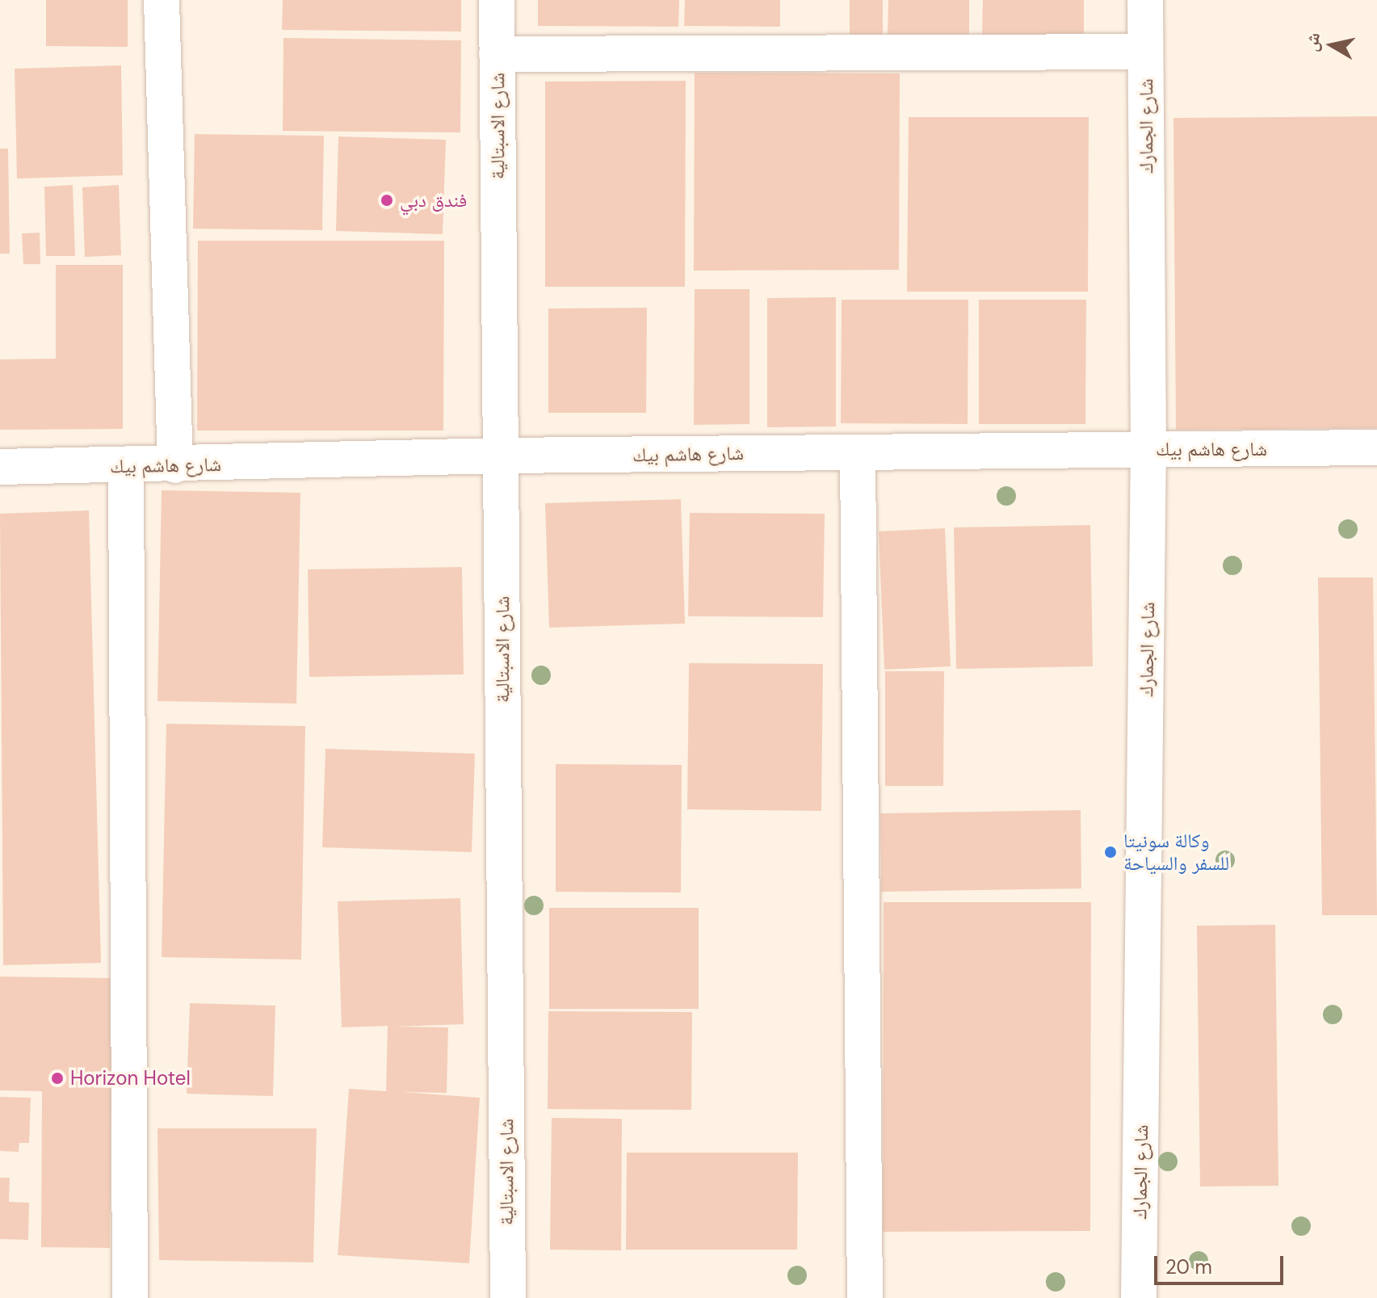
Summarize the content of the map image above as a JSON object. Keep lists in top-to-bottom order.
{
  "streets": {
    "street": ["شارع الاسبتالية", "شارع الجمارك", "شارع هاشم بيك"]
  },
  "crossings": [
    ["شارع الاسبتالية", "شارع هاشم بيك"],
    ["شارع الجمارك", "شارع هاشم بيك"]
  ],
  "places": ["فندق دبي", "وكالة سونيتا للسفر والسياحة", "Horizon Hotel"],
  "scale_bar": "20 m",
  "north": "left"
}
